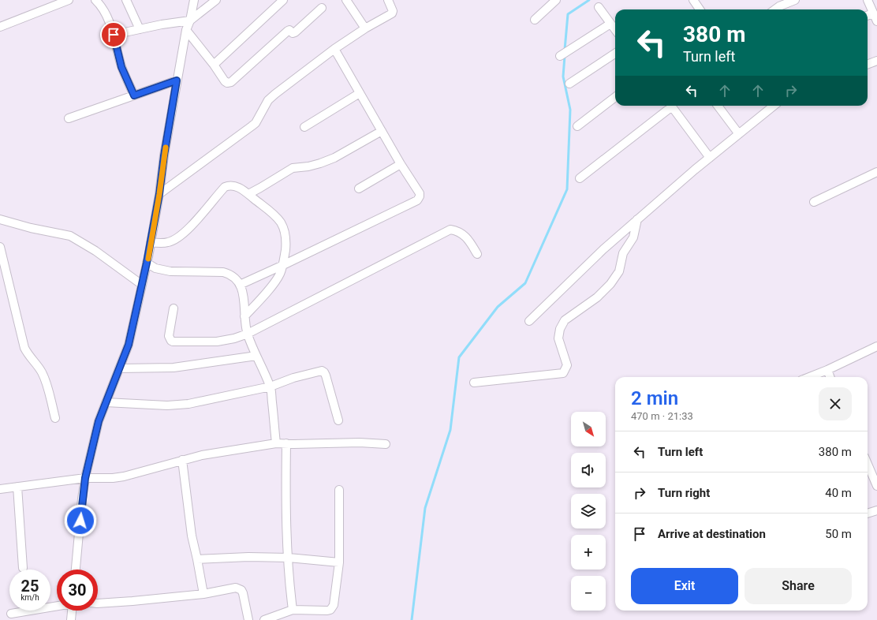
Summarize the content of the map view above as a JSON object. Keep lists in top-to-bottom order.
{
  "north": "bottom right",
  "page": {
    "turn": ["380 m", "Turn left"],
    "heading": ["2 min", "470 m · 21:33"],
    "map_buttons": ["+", "−"],
    "list": [
      {
        "name": "Turn left",
        "value": "380 m"
      },
      {
        "name": "Turn right",
        "value": "40 m"
      },
      {
        "name": "Arrive at destination",
        "value": "50 m"
      }
    ],
    "buttons": ["Exit", "Share"],
    "speed": "25 km/h",
    "limit": "30"
  }
}
